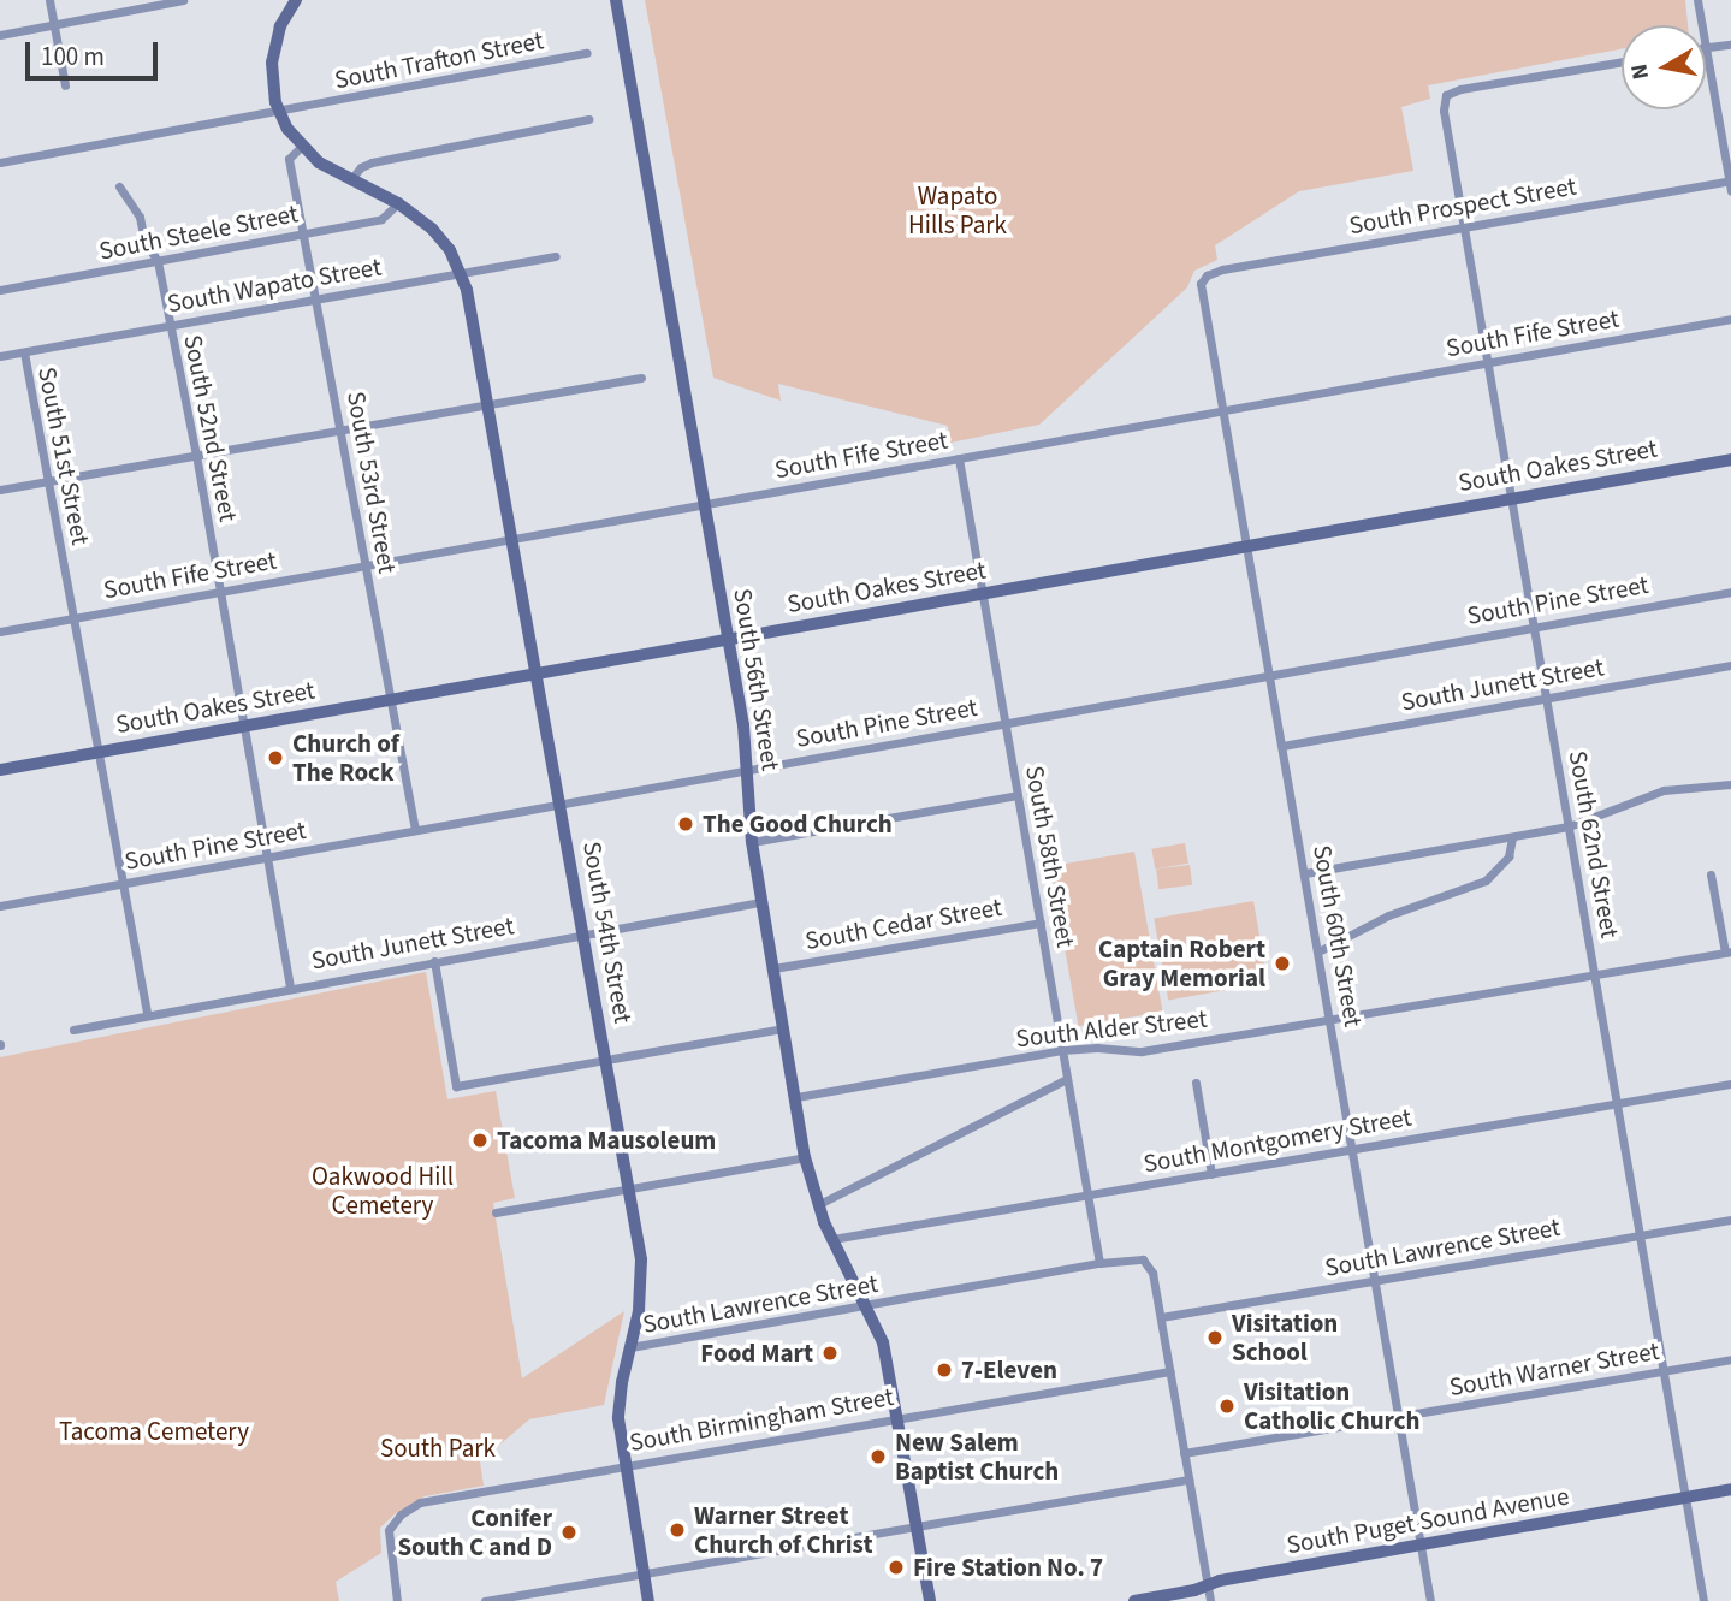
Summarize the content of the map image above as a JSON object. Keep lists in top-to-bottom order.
{
  "streets": {
    "street": [
      "South Trafton Street",
      "South Prospect Street",
      "South Steele Street",
      "South Wapato Street",
      "South Fife Street",
      "South 52nd Street",
      "South 51st Street",
      "South Oakes Street",
      "South 53rd Street",
      "South Pine Street",
      "South 56th Street",
      "South Junett Street",
      "South 62nd Street",
      "South 58th Street",
      "South Cedar Street",
      "South 54th Street",
      "South 60th Street",
      "South Alder Street",
      "South Montgomery Street",
      "South Lawrence Street",
      "South Warner Street",
      "South Birmingham Street",
      "South Puget Sound Avenue"
    ]
  },
  "crossings": [
    ["South Prospect Street", "South 62nd Street"],
    ["South Prospect Street", "South 60th Street"],
    ["South Steele Street", "South 52nd Street"],
    ["South Steele Street", "South 53rd Street"],
    ["South Steele Street", "South 54th Street"],
    ["South Wapato Street", "South 52nd Street"],
    ["South Wapato Street", "South 51st Street"],
    ["South Wapato Street", "South 53rd Street"],
    ["South Wapato Street", "South 54th Street"],
    ["South Fife Street", "South 52nd Street"],
    ["South Fife Street", "South 51st Street"],
    ["South Fife Street", "South 53rd Street"],
    ["South Fife Street", "South 56th Street"],
    ["South Fife Street", "South 62nd Street"],
    ["South Fife Street", "South 58th Street"],
    ["South Fife Street", "South 54th Street"],
    ["South Fife Street", "South 60th Street"],
    ["South 52nd Street", "South Oakes Street"],
    ["South 52nd Street", "South Pine Street"],
    ["South 52nd Street", "South Junett Street"],
    ["South 51st Street", "South Oakes Street"],
    ["South 51st Street", "South Pine Street"],
    ["South 51st Street", "South Junett Street"],
    ["South Oakes Street", "South 53rd Street"],
    ["South Oakes Street", "South 56th Street"],
    ["South Oakes Street", "South 62nd Street"],
    ["South Oakes Street", "South 58th Street"],
    ["South Oakes Street", "South 54th Street"],
    ["South Oakes Street", "South 60th Street"],
    ["South 53rd Street", "South Pine Street"],
    ["South 53rd Street", "South 54th Street"],
    ["South Pine Street", "South 56th Street"],
    ["South Pine Street", "South 62nd Street"],
    ["South Pine Street", "South 58th Street"],
    ["South Pine Street", "South 54th Street"],
    ["South Pine Street", "South 60th Street"],
    ["South 56th Street", "South Junett Street"],
    ["South 56th Street", "South Cedar Street"],
    ["South 56th Street", "South Alder Street"],
    ["South 56th Street", "South Montgomery Street"],
    ["South 56th Street", "South Lawrence Street"],
    ["South 56th Street", "South Birmingham Street"],
    ["South Junett Street", "South 62nd Street"],
    ["South Junett Street", "South 54th Street"],
    ["South Junett Street", "South 60th Street"],
    ["South 62nd Street", "South Alder Street"],
    ["South 62nd Street", "South Montgomery Street"],
    ["South 62nd Street", "South Lawrence Street"],
    ["South 62nd Street", "South Warner Street"],
    ["South 62nd Street", "South Puget Sound Avenue"],
    ["South 58th Street", "South Cedar Street"],
    ["South 58th Street", "South Alder Street"],
    ["South 58th Street", "South Montgomery Street"],
    ["South 58th Street", "South Lawrence Street"],
    ["South 54th Street", "South Lawrence Street"],
    ["South 54th Street", "South Birmingham Street"],
    ["South 60th Street", "South Alder Street"],
    ["South 60th Street", "South Montgomery Street"],
    ["South 60th Street", "South Lawrence Street"],
    ["South 60th Street", "South Warner Street"],
    ["South 60th Street", "South Puget Sound Avenue"]
  ],
  "parks": [
    "Wapato Hills Park",
    "Oakwood Hill Cemetery",
    "Tacoma Cemetery",
    "South Park"
  ],
  "places": [
    "Church of The Rock",
    "The Good Church",
    "Captain Robert Gray Memorial",
    "Tacoma Mausoleum",
    "Visitation School",
    "Food Mart",
    "7-Eleven",
    "Visitation Catholic Church",
    "New Salem Baptist Church",
    "Warner Street Church of Christ",
    "Conifer South C and D",
    "Fire Station No. 7"
  ],
  "scale_bar": "100 m",
  "north": "left"
}
